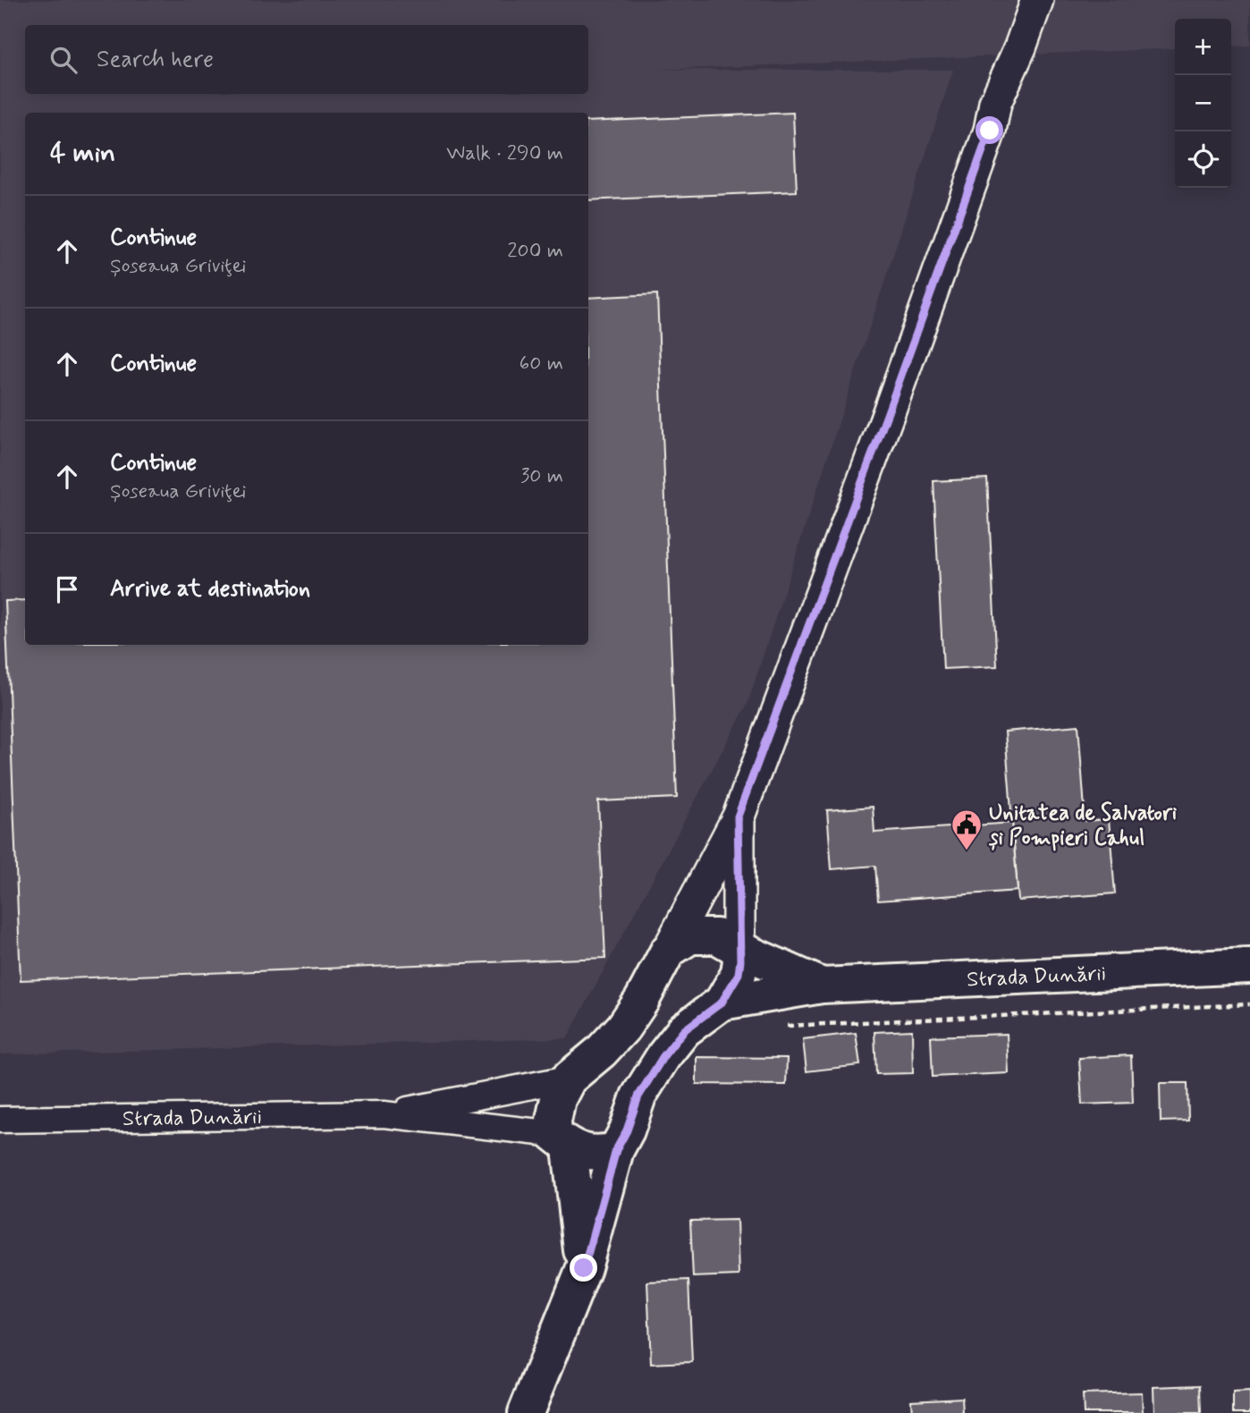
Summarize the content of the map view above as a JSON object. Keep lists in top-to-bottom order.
{
  "streets": {
    "main road": ["Strada Dunării"]
  },
  "places": {
    "public building": ["Unitatea de Salvatori și Pompieri Cahul"]
  },
  "page": {
    "map_buttons": ["+", "−"],
    "search": "Search here",
    "heading": ["4 min", "Walk · 290 m"],
    "list": [
      ["Continue", "Șoseaua Griviţei", "200 m"],
      ["Continue", "60 m"],
      ["Continue", "Șoseaua Griviţei", "30 m"],
      "Arrive at destination"
    ]
  }
}
